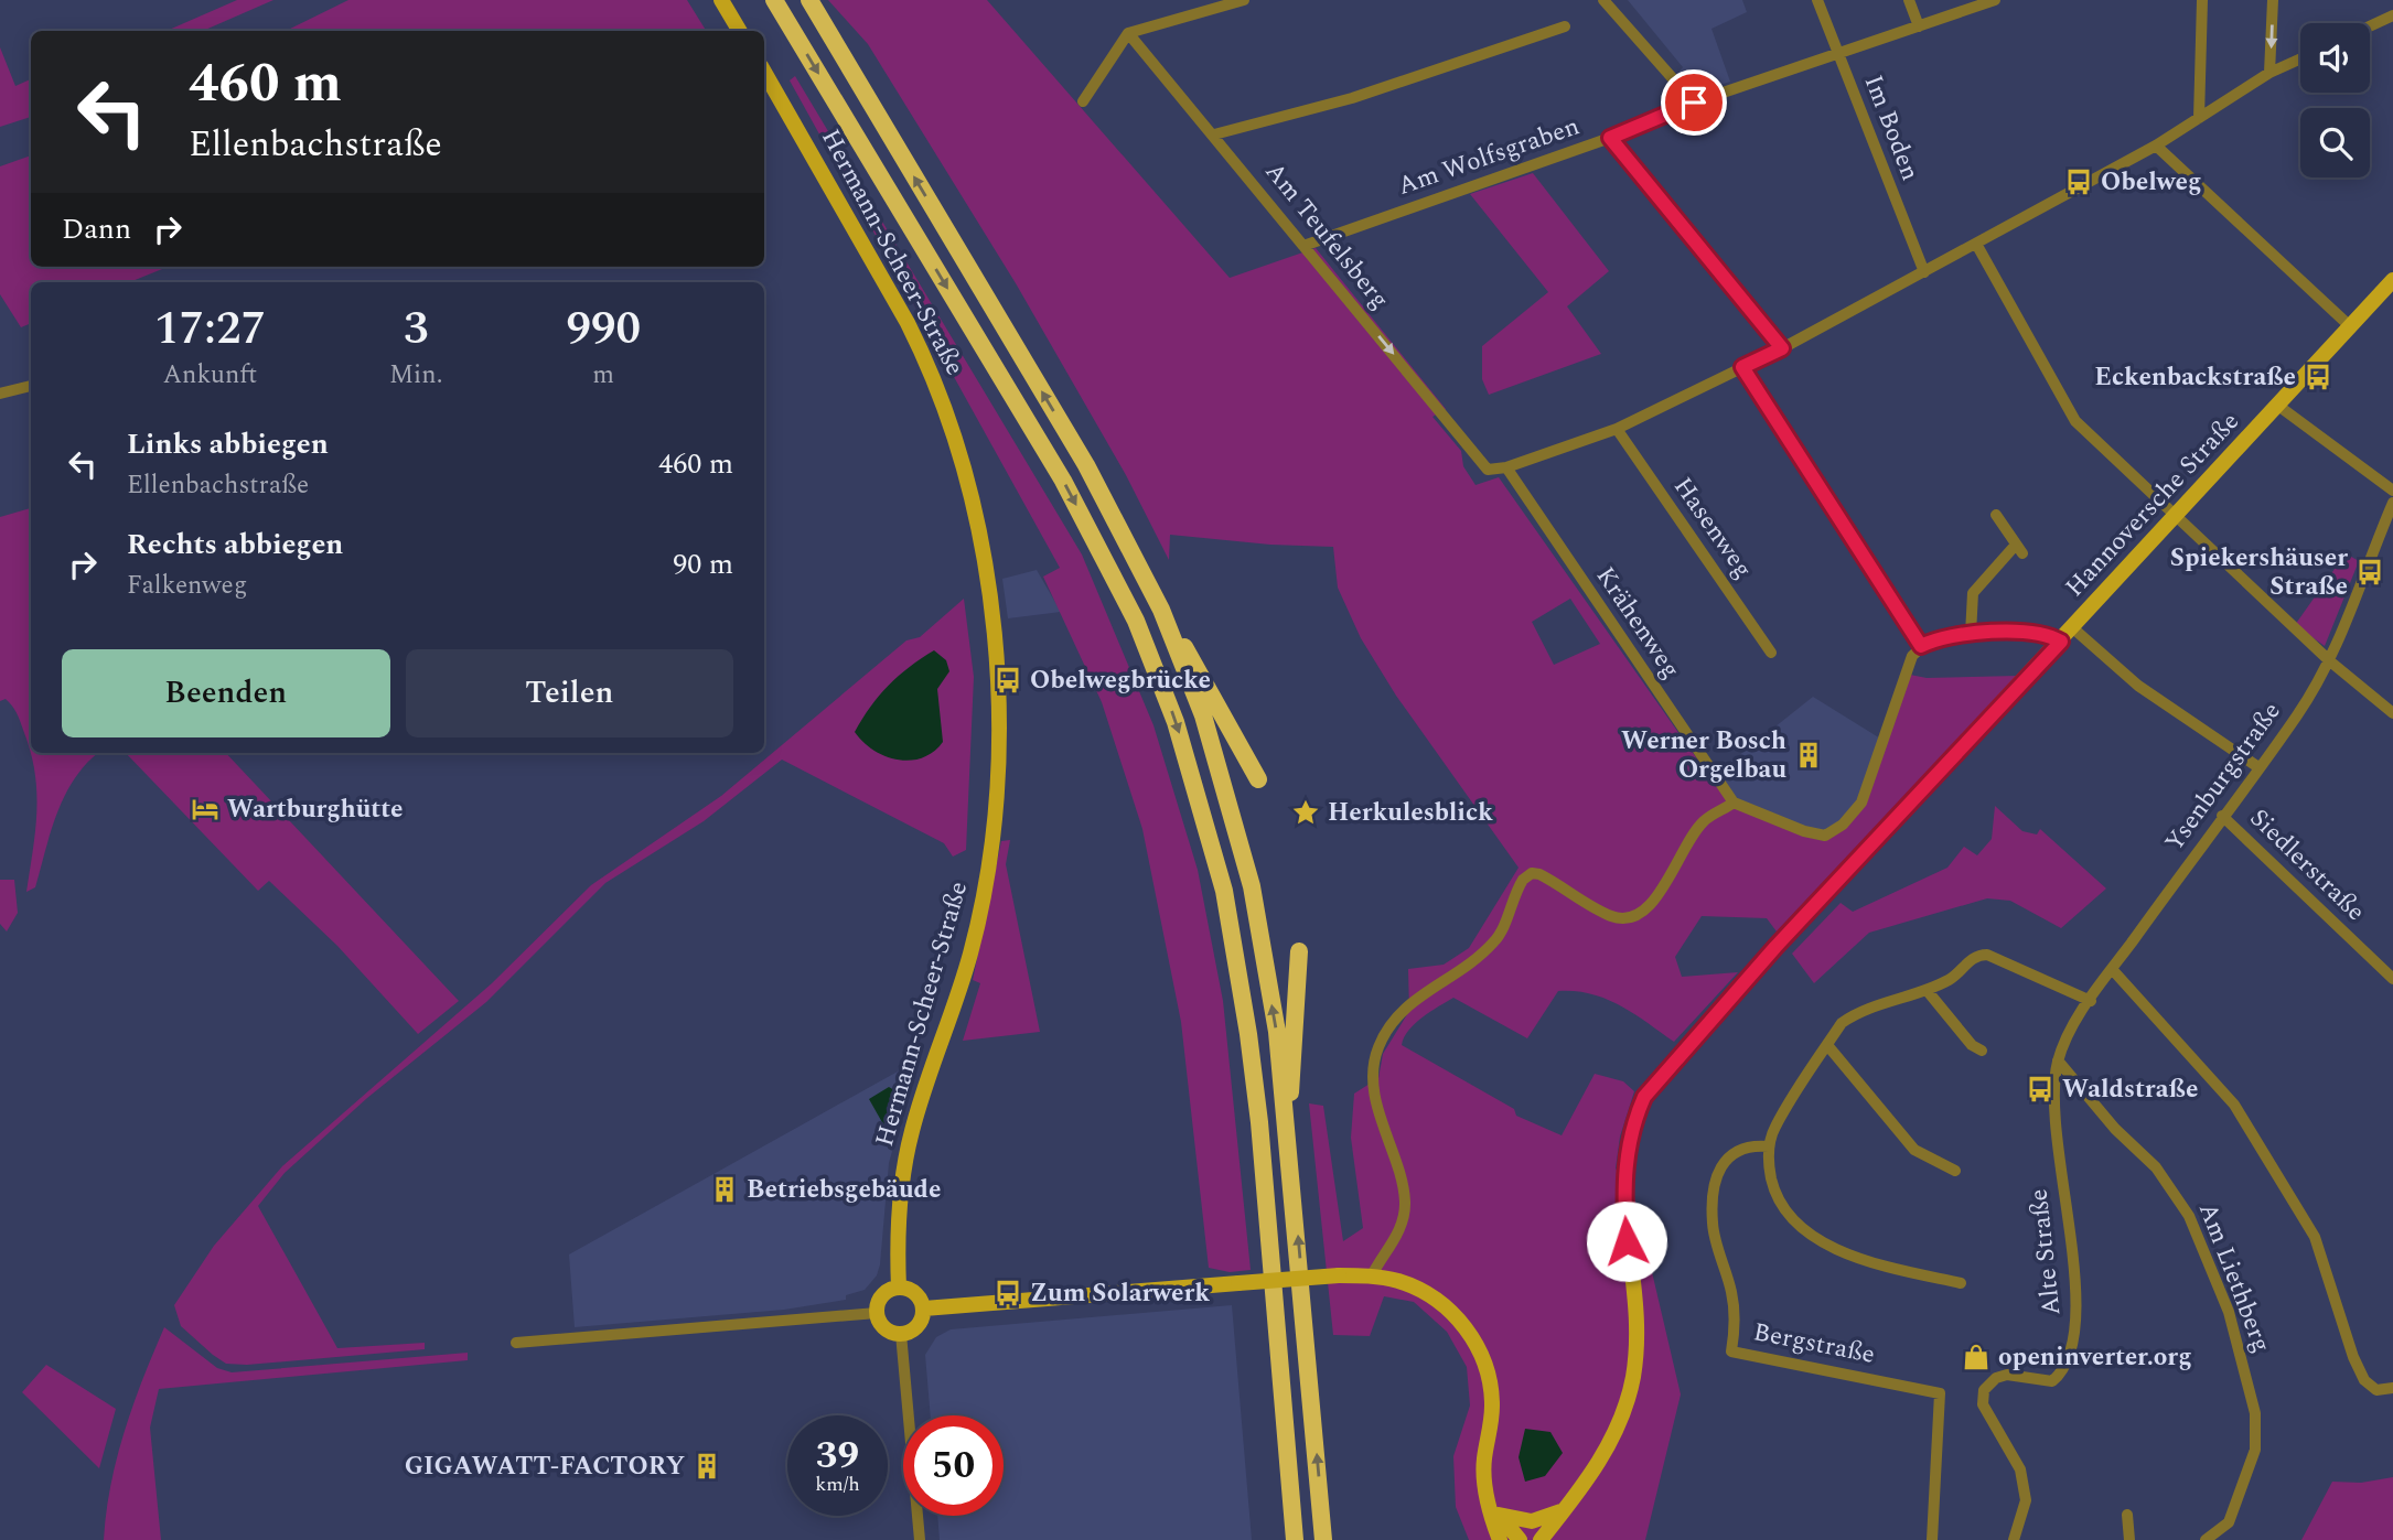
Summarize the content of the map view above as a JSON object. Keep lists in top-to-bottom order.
{
  "streets": {
    "main road": ["Hermann-Scheer-Straße", "Hannoversche Straße"],
    "street": [
      "Im Boden",
      "Am Wolfsgraben",
      "Am Teufelsberg",
      "Hasenweg",
      "Krähenweg",
      "Ysenburgstraße",
      "Siedlerstraße",
      "Alte Straße",
      "Am Liethberg",
      "Bergstraße"
    ]
  },
  "crossings": [
    ["Im Boden", "Am Wolfsgraben"],
    ["Am Wolfsgraben", "Am Teufelsberg"],
    ["Am Teufelsberg", "Krähenweg"],
    ["Ysenburgstraße", "Siedlerstraße"],
    ["Ysenburgstraße", "Alte Straße"],
    ["Ysenburgstraße", "Am Liethberg"],
    ["Alte Straße", "Am Liethberg"]
  ],
  "one_way": ["Am Teufelsberg"],
  "places": {
    "bus stop": [
      "Obelweg",
      "Eckenbackstraße",
      "Spiekershäuser Straße",
      "Obelwegbrücke",
      "Waldstraße",
      "Zum Solarwerk"
    ],
    "building": ["Werner Bosch Orgelbau", "Betriebsgebäude", "GIGAWATT-FACTORY"],
    "hotel": ["Wartburghütte"],
    "place": ["Herkulesblick"],
    "shop": ["openinverter.org"]
  },
  "page": {
    "turn": ["460 m", "Ellenbachstraße"],
    "then": "Dann",
    "eta": [
      "17:27",
      "Ankunft",
      "3",
      "Min.",
      "990",
      "m"
    ],
    "list": [
      {
        "name": "Links abbiegen",
        "note": "Ellenbachstraße",
        "value": "460 m"
      },
      {
        "name": "Rechts abbiegen",
        "note": "Falkenweg",
        "value": "90 m"
      }
    ],
    "buttons": ["Beenden", "Teilen"],
    "speed": "39 km/h",
    "limit": "50"
  }
}
